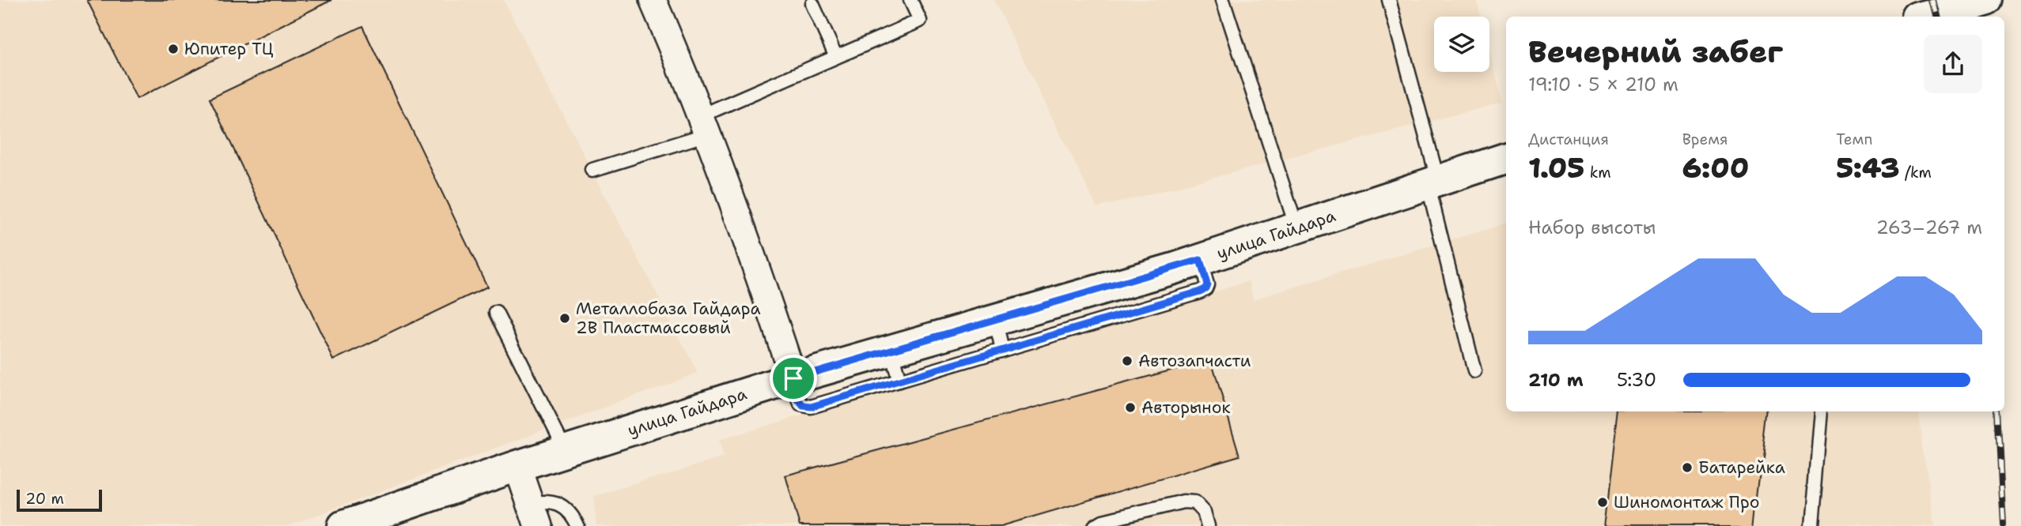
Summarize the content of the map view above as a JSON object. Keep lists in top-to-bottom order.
{
  "streets": {
    "main road": ["улица Гайдара"]
  },
  "places": [
    "Юпитер ТЦ",
    "Металлобаза Гайдара 2В Пластмассовый",
    "Автозапчасти",
    "Авторынок",
    "Батарейка",
    "Шиномонтаж Про"
  ],
  "scale_bar": "20 m",
  "page": {
    "heading": ["Вечерний забег", "19:10 · 5 × 210 m"],
    "stats": [
      ["Дистанция", "1.05 km"],
      ["Время", "6:00"],
      ["Темп", "5:43 /km"]
    ],
    "chart": ["Набор высоты", "263–267 m"],
    "list": [
      {
        "name": "210 m",
        "note": "5:30"
      }
    ],
    "scale": "20 m"
  }
}
